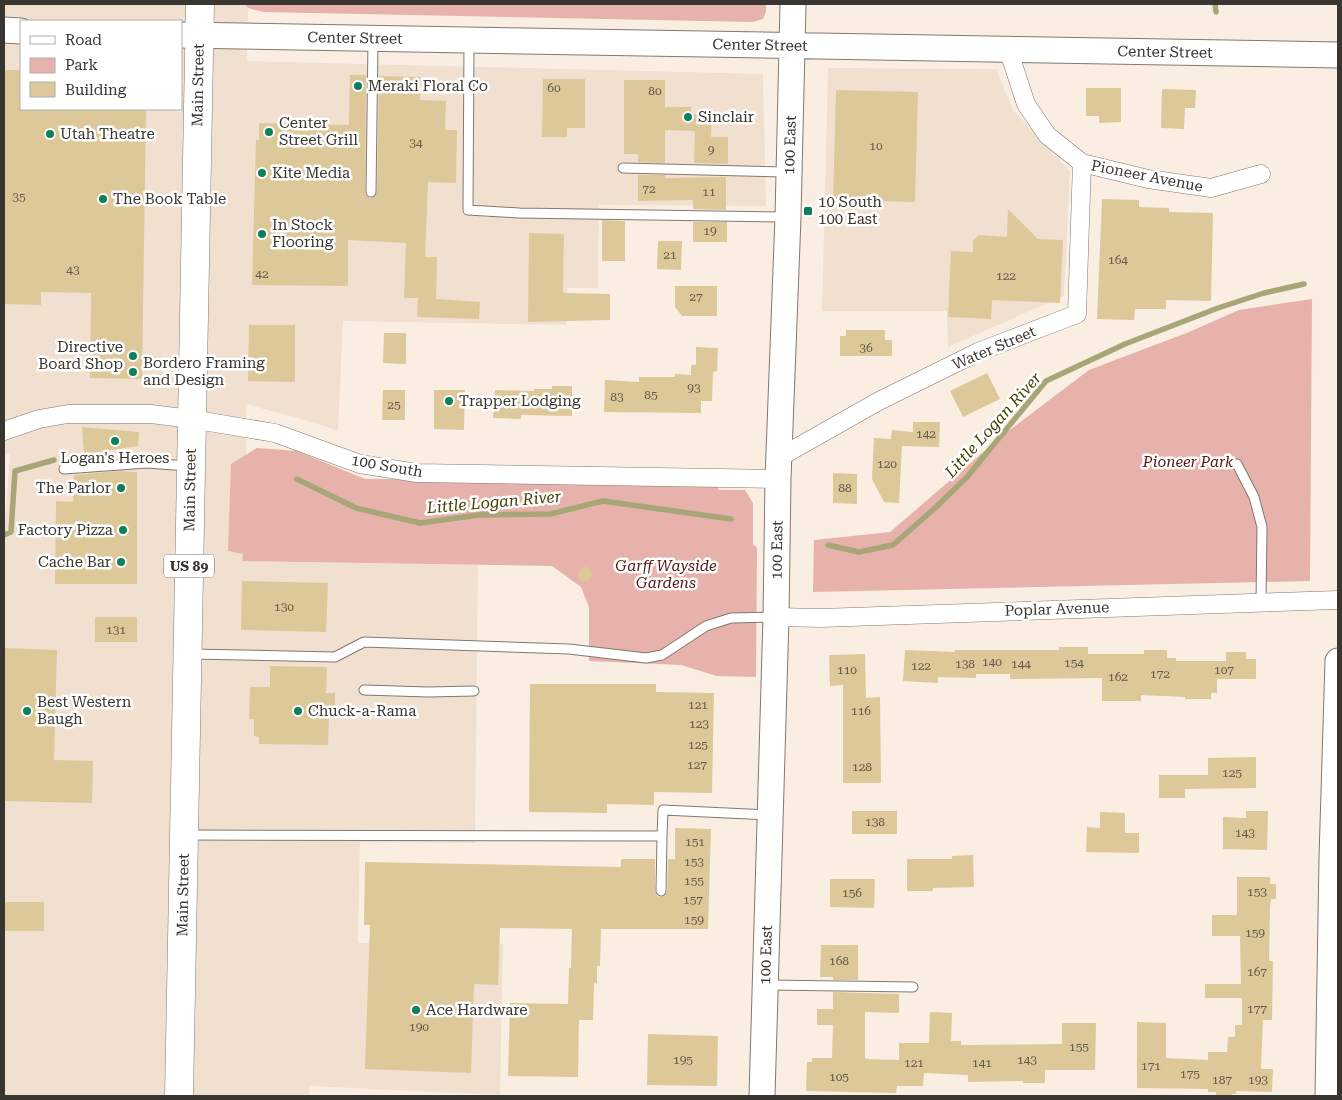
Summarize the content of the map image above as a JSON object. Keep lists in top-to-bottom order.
{
  "streets": {
    "highway": ["Main Street", "US 89"],
    "main road": ["Center Street", "100 East"],
    "street": [
      "Pioneer Avenue",
      "Water Street",
      "100 South",
      "Poplar Avenue"
    ]
  },
  "crossings": [
    ["Center Street", "Main Street"],
    ["Center Street", "100 East"],
    ["Center Street", "Pioneer Avenue"],
    ["Main Street", "100 South"],
    ["100 East", "Water Street"],
    ["100 East", "100 South"],
    ["100 East", "Poplar Avenue"],
    ["Pioneer Avenue", "Water Street"],
    ["Water Street", "100 South"]
  ],
  "water": ["Little Logan River"],
  "parks": ["Pioneer Park", "Garff Wayside Gardens"],
  "places": {
    "other": [
      "Meraki Floral Co",
      "Sinclair",
      "Center Street Grill",
      "Utah Theatre",
      "Kite Media",
      "The Book Table",
      "In Stock Flooring",
      "Directive Board Shop",
      "Bordero Framing and Design",
      "Trapper Lodging",
      "Logan's Heroes",
      "The Parlor",
      "Factory Pizza",
      "Cache Bar",
      "Best Western Baugh",
      "Chuck-a-Rama",
      "Ace Hardware"
    ],
    "transit": ["10 South 100 East"]
  },
  "house_numbers": [
    "60",
    "80",
    "34",
    "10",
    "9",
    "72",
    "11",
    "35",
    "19",
    "21",
    "164",
    "43",
    "42",
    "122",
    "27",
    "36",
    "93",
    "85",
    "83",
    "25",
    "142",
    "120",
    "88",
    "130",
    "131",
    "140",
    "154",
    "138",
    "144",
    "122",
    "110",
    "107",
    "172",
    "162",
    "121",
    "116",
    "123",
    "125",
    "127",
    "128",
    "125",
    "138",
    "143",
    "151",
    "153",
    "155",
    "153",
    "156",
    "157",
    "159",
    "159",
    "168",
    "167",
    "177",
    "190",
    "155",
    "195",
    "143",
    "121",
    "141",
    "171",
    "175",
    "105",
    "187",
    "193"
  ],
  "legend": ["Road", "Park", "Building"]
}
